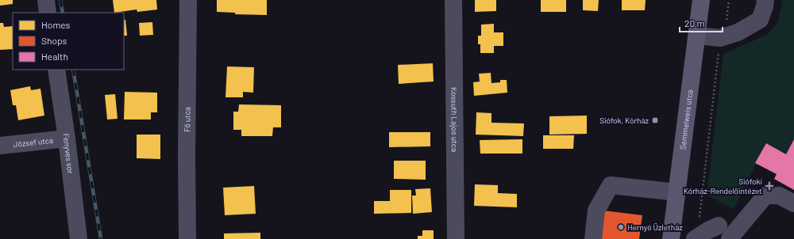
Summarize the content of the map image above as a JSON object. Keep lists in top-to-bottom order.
{
  "streets": {
    "main road": ["Semmelweis utca"],
    "street": [
      "Fő utca",
      "Kossuth Lajos utca",
      "József utca",
      "Fenyves sor"
    ]
  },
  "crossings": [
    ["József utca", "Fenyves sor"]
  ],
  "places": {
    "transit": ["Siófok, Kórház"],
    "health": ["Siófoki Kórház-Rendelőintézet"],
    "other": ["Hernyó Üzletház"]
  },
  "legend": ["Homes", "Shops", "Health"],
  "scale_bar": "20 m"
}
